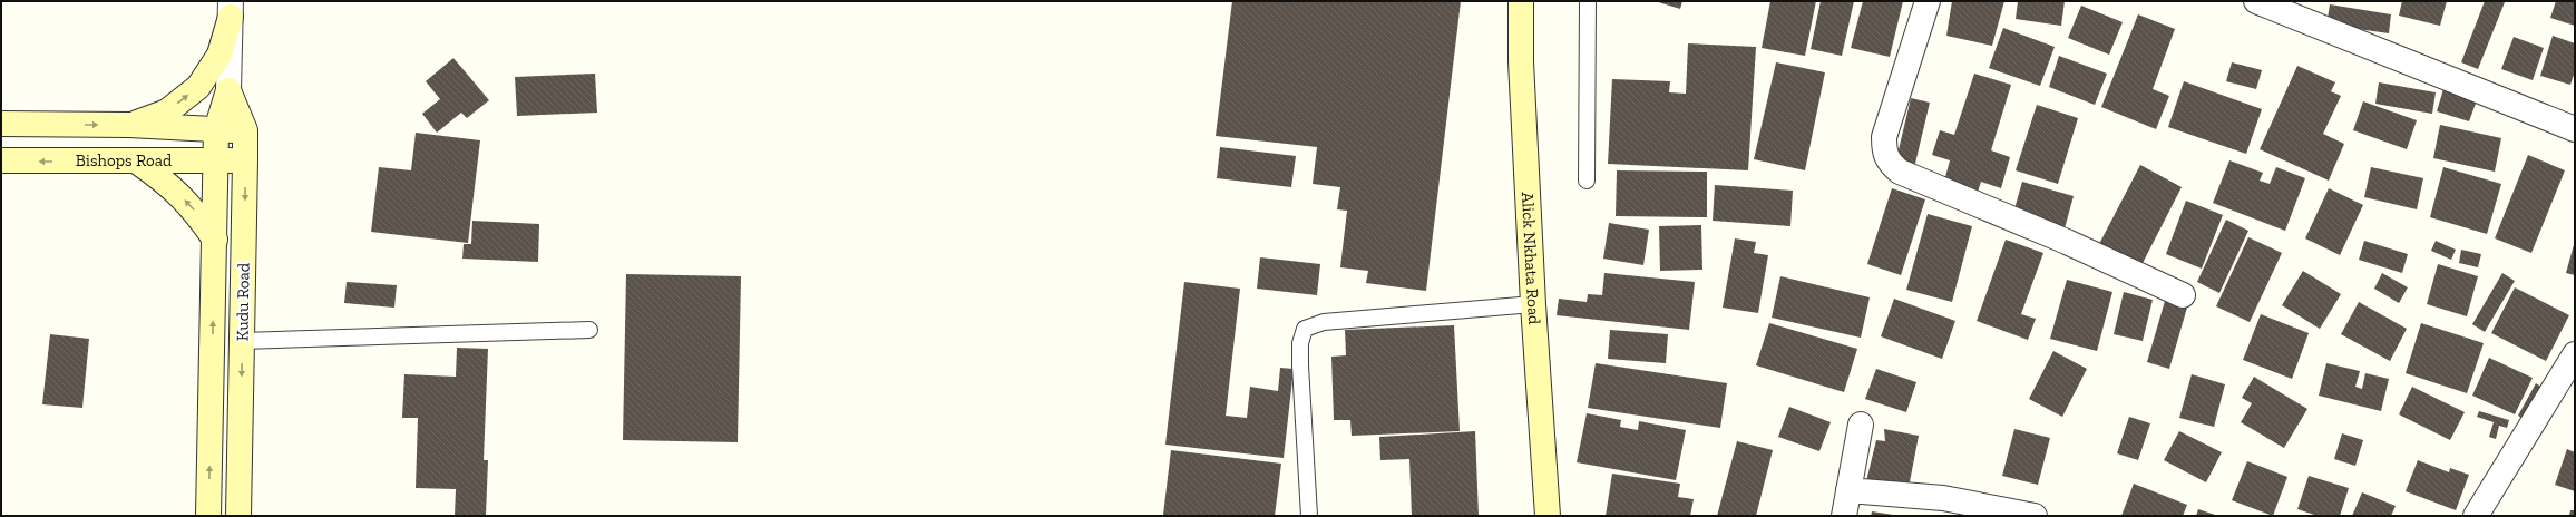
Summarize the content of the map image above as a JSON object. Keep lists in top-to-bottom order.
{
  "streets": {
    "main road": ["Bishops Road", "Alick Nkhata Road", "Kudu Road"]
  },
  "crossings": [
    ["Bishops Road", "Kudu Road"]
  ]
}
